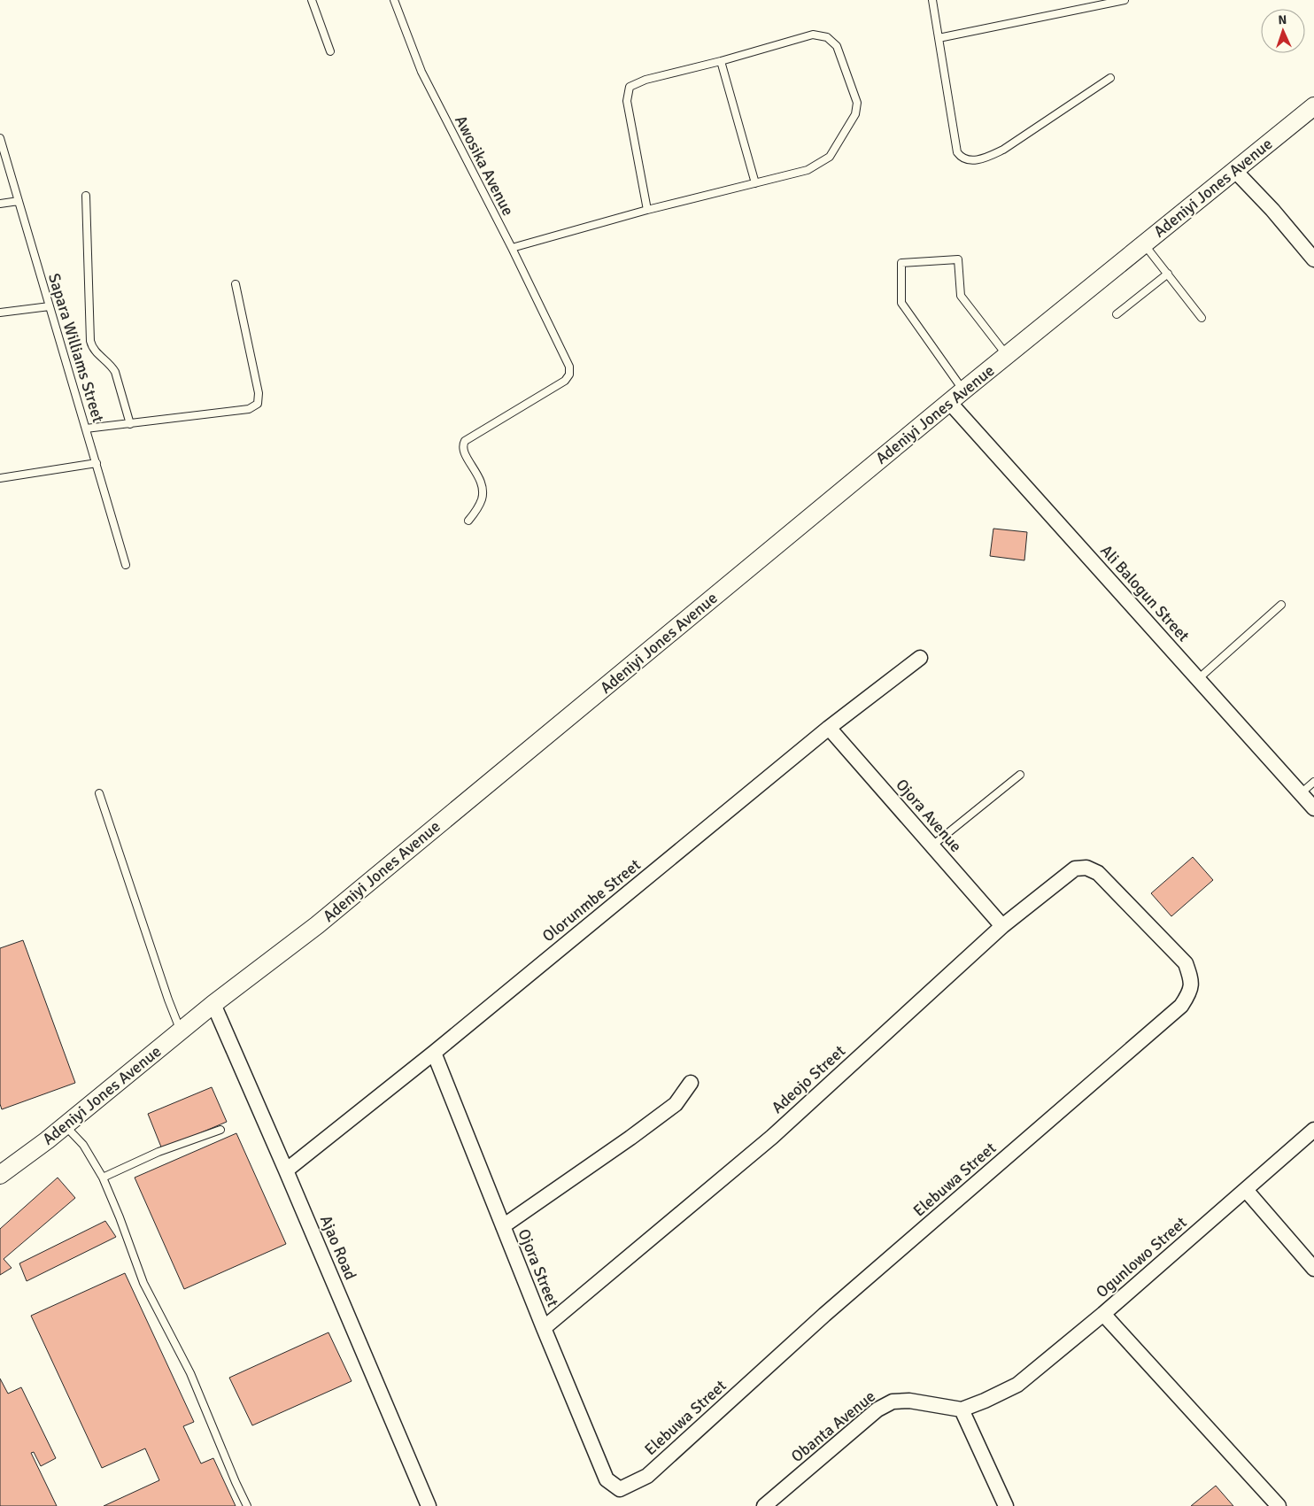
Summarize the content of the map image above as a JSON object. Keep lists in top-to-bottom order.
{
  "streets": {
    "street": [
      "Adeniyi Jones Avenue",
      "Ali Balogun Street",
      "Ojora Avenue",
      "Olorunmbe Street",
      "Adeojo Street",
      "Elebuwa Street",
      "Ajao Road",
      "Ogunlowo Street",
      "Ojora Street",
      "Obanta Avenue"
    ],
    "lane": ["Awosika Avenue", "Sapara Williams Street"]
  },
  "crossings": [
    ["Adeniyi Jones Avenue", "Ali Balogun Street"],
    ["Adeniyi Jones Avenue", "Ajao Road"],
    ["Ojora Avenue", "Olorunmbe Street"],
    ["Ojora Avenue", "Adeojo Street"],
    ["Olorunmbe Street", "Ajao Road"],
    ["Olorunmbe Street", "Ojora Street"],
    ["Adeojo Street", "Elebuwa Street"],
    ["Adeojo Street", "Ojora Street"],
    ["Elebuwa Street", "Ojora Street"],
    ["Ogunlowo Street", "Obanta Avenue"]
  ],
  "north": "top"
}
